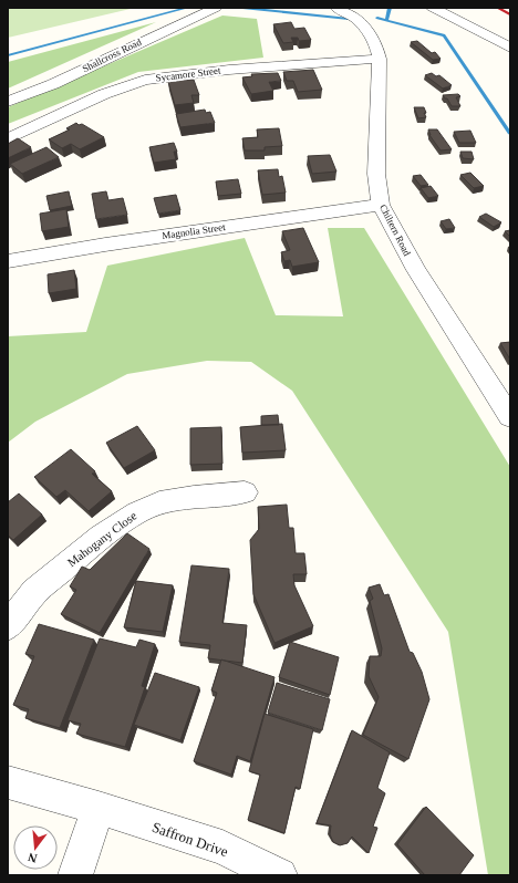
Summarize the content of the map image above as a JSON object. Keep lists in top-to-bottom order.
{
  "streets": {
    "street": [
      "Shallcross Road",
      "Sycamore Street",
      "Chiltern Road",
      "Magnolia Street",
      "Mahogany Close",
      "Saffron Drive"
    ]
  },
  "crossings": [
    ["Sycamore Street", "Chiltern Road"],
    ["Chiltern Road", "Magnolia Street"]
  ],
  "north": "bottom"
}
